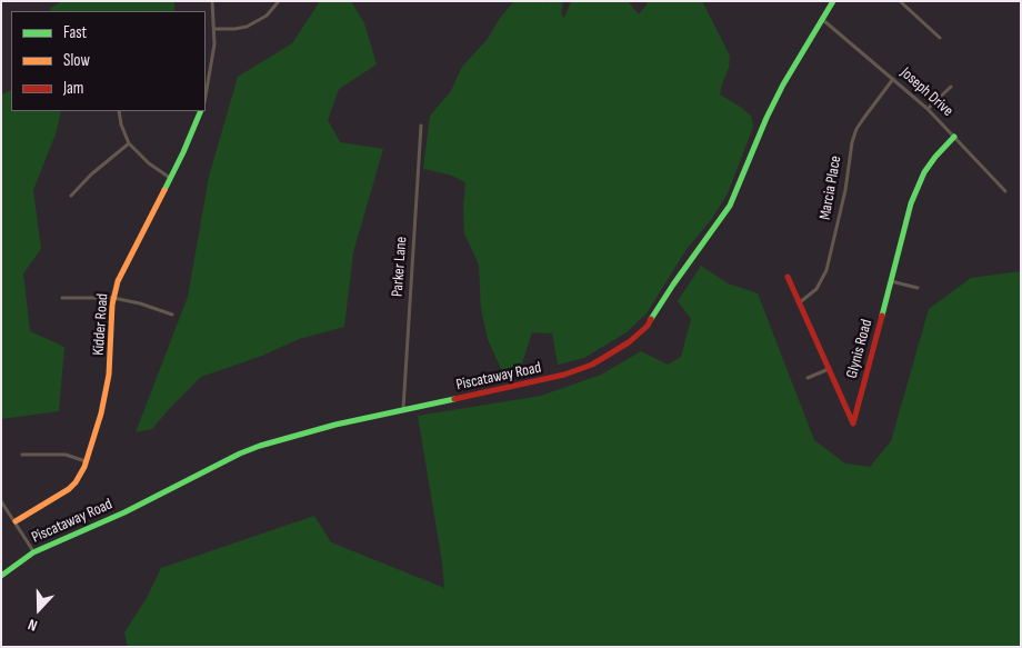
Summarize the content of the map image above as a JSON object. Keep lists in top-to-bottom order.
{
  "streets": {
    "main road": ["Kidder Road", "Glynis Road", "Piscataway Road"],
    "street": ["Joseph Drive", "Marcia Place", "Parker Lane"]
  },
  "crossings": [
    ["Joseph Drive", "Marcia Place"],
    ["Joseph Drive", "Glynis Road"],
    ["Joseph Drive", "Piscataway Road"],
    ["Marcia Place", "Glynis Road"],
    ["Parker Lane", "Piscataway Road"]
  ],
  "legend": ["Fast", "Slow", "Jam"],
  "north": "bottom"
}
